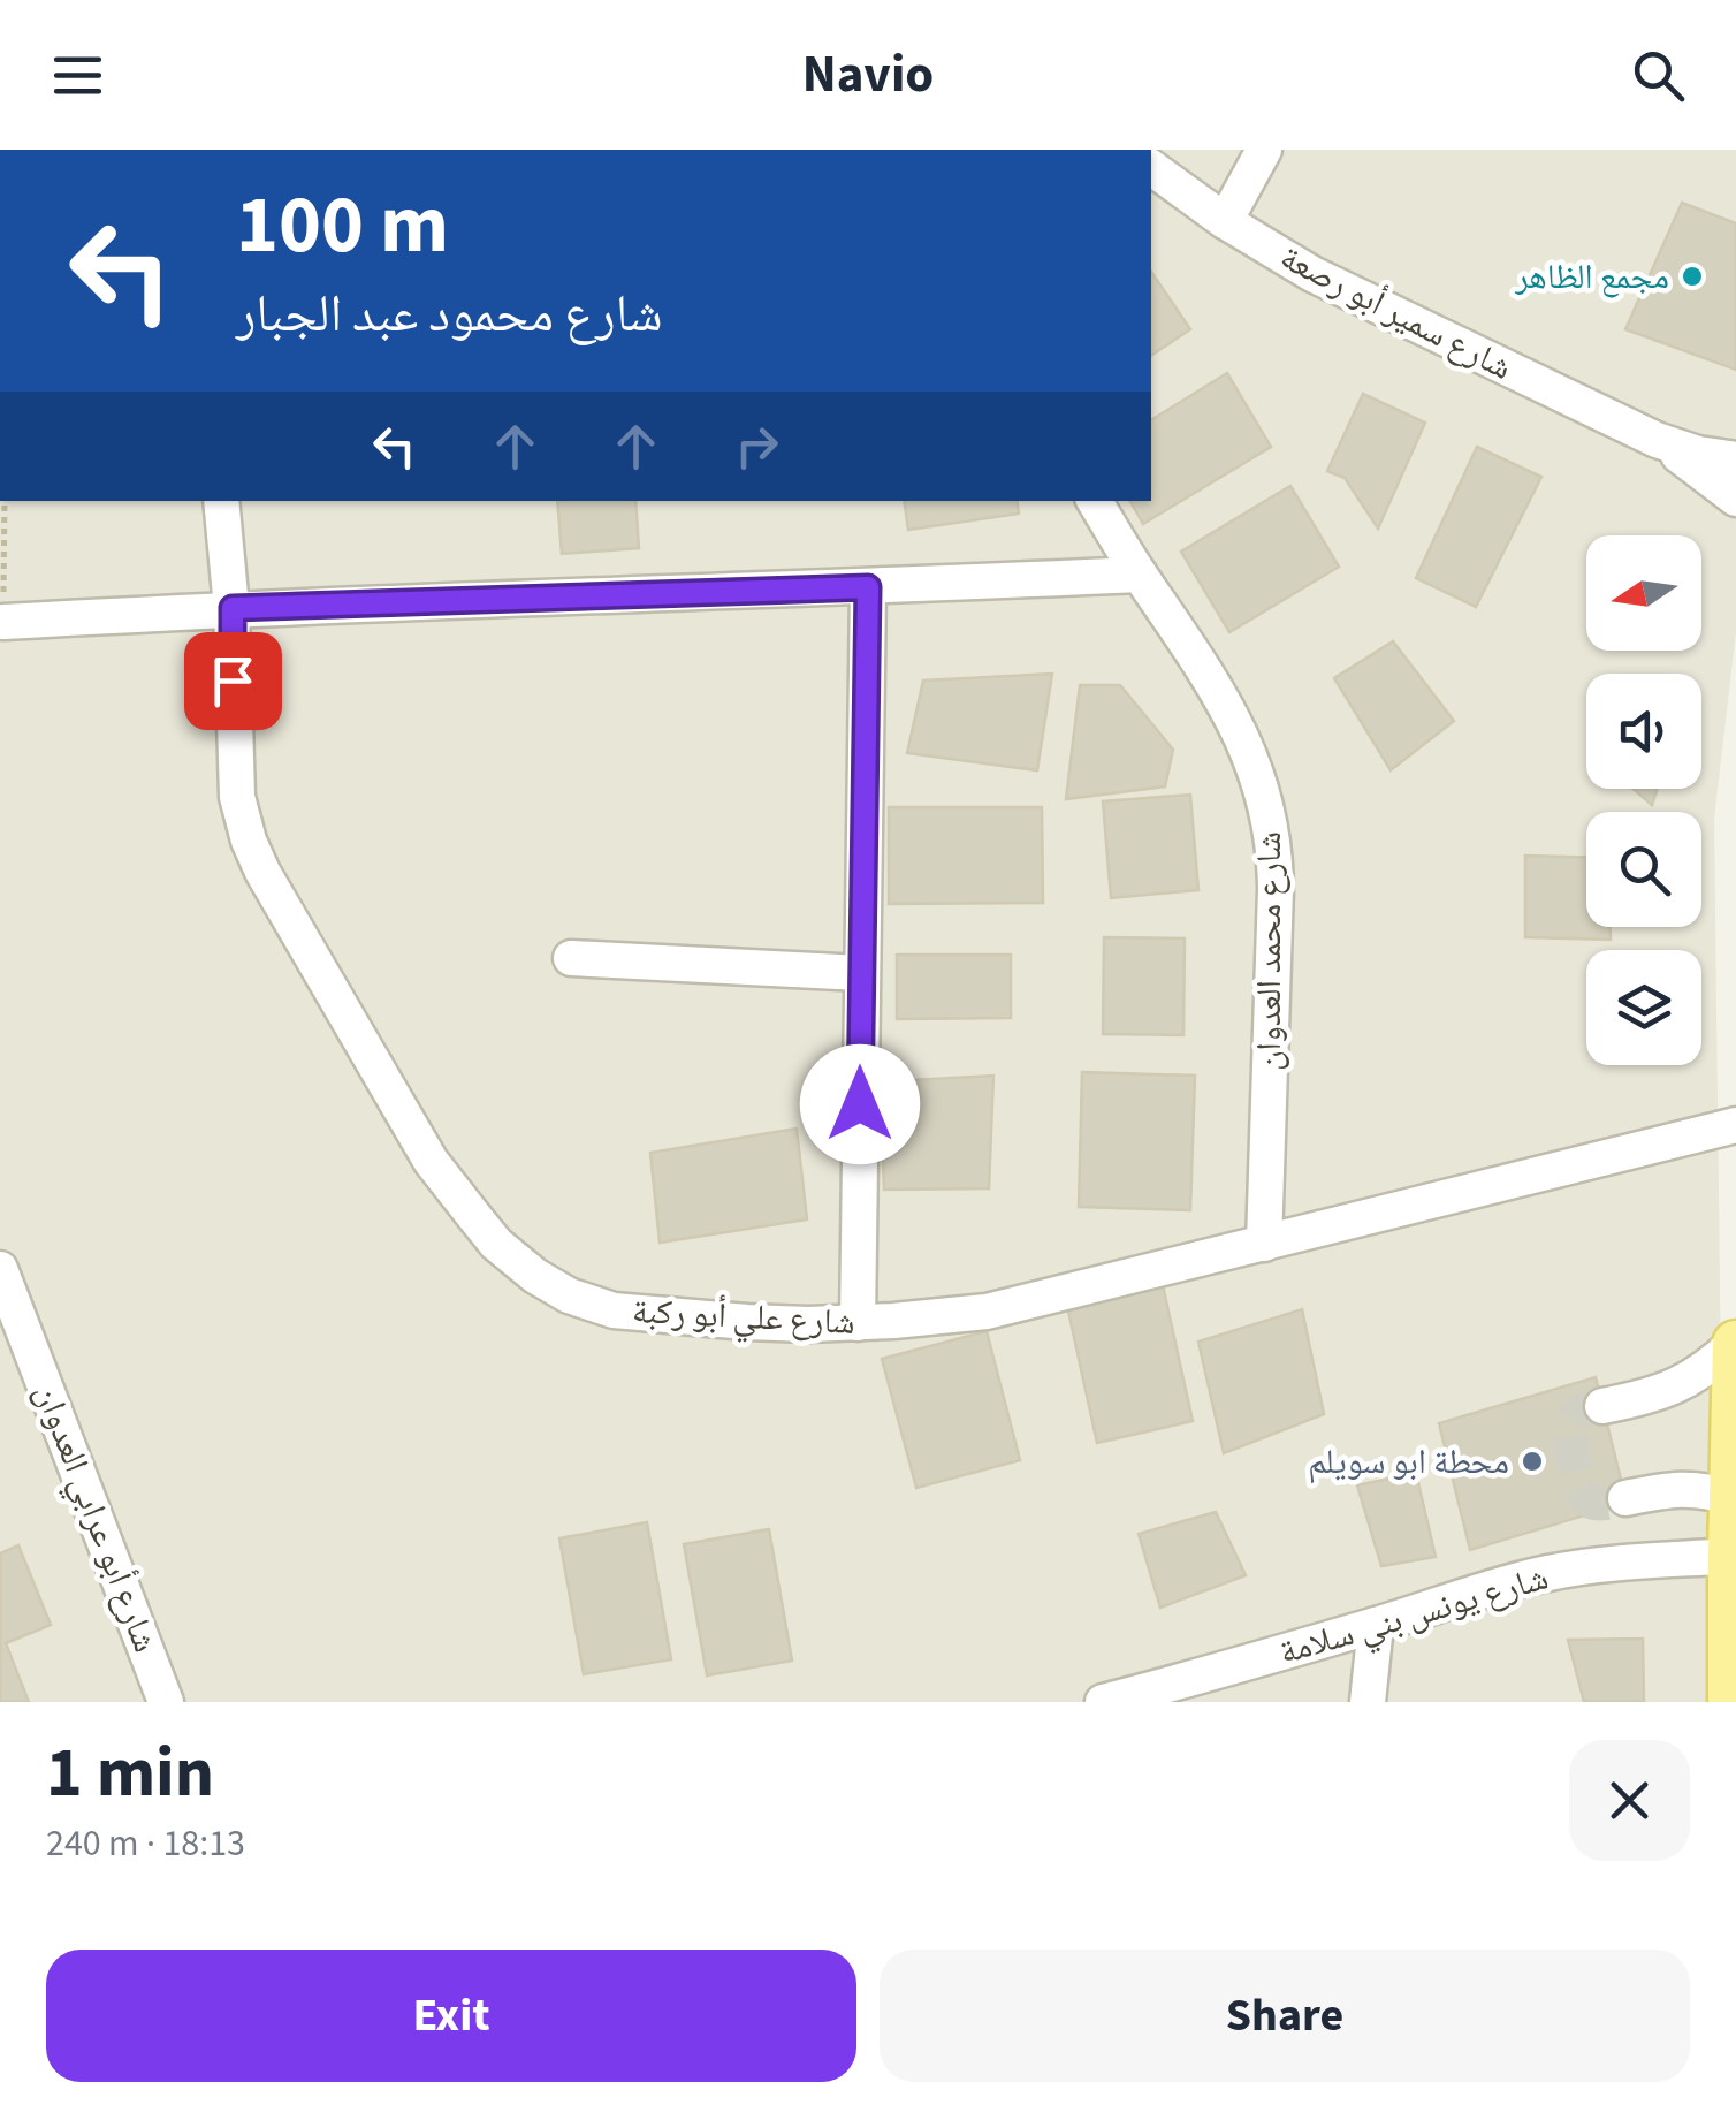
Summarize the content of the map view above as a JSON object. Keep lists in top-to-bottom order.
{
  "streets": {
    "street": [
      "شارع سمير أبو رصعة",
      "شارع محمد العدوان",
      "شارع علي أبو ركبة",
      "شارع أبو عرابي العدوان",
      "شارع يونس بني سلامة"
    ]
  },
  "crossings": [
    ["شارع محمد العدوان", "شارع علي أبو ركبة"]
  ],
  "places": ["مجمع الظاهر", "محطة ابو سويلم"],
  "north": "left",
  "page": {
    "header": "Navio",
    "turn": ["100 m", "شارع محمود عبد الجبار"],
    "heading": ["1 min", "240 m · 18:13"],
    "buttons": ["Exit", "Share"]
  }
}
